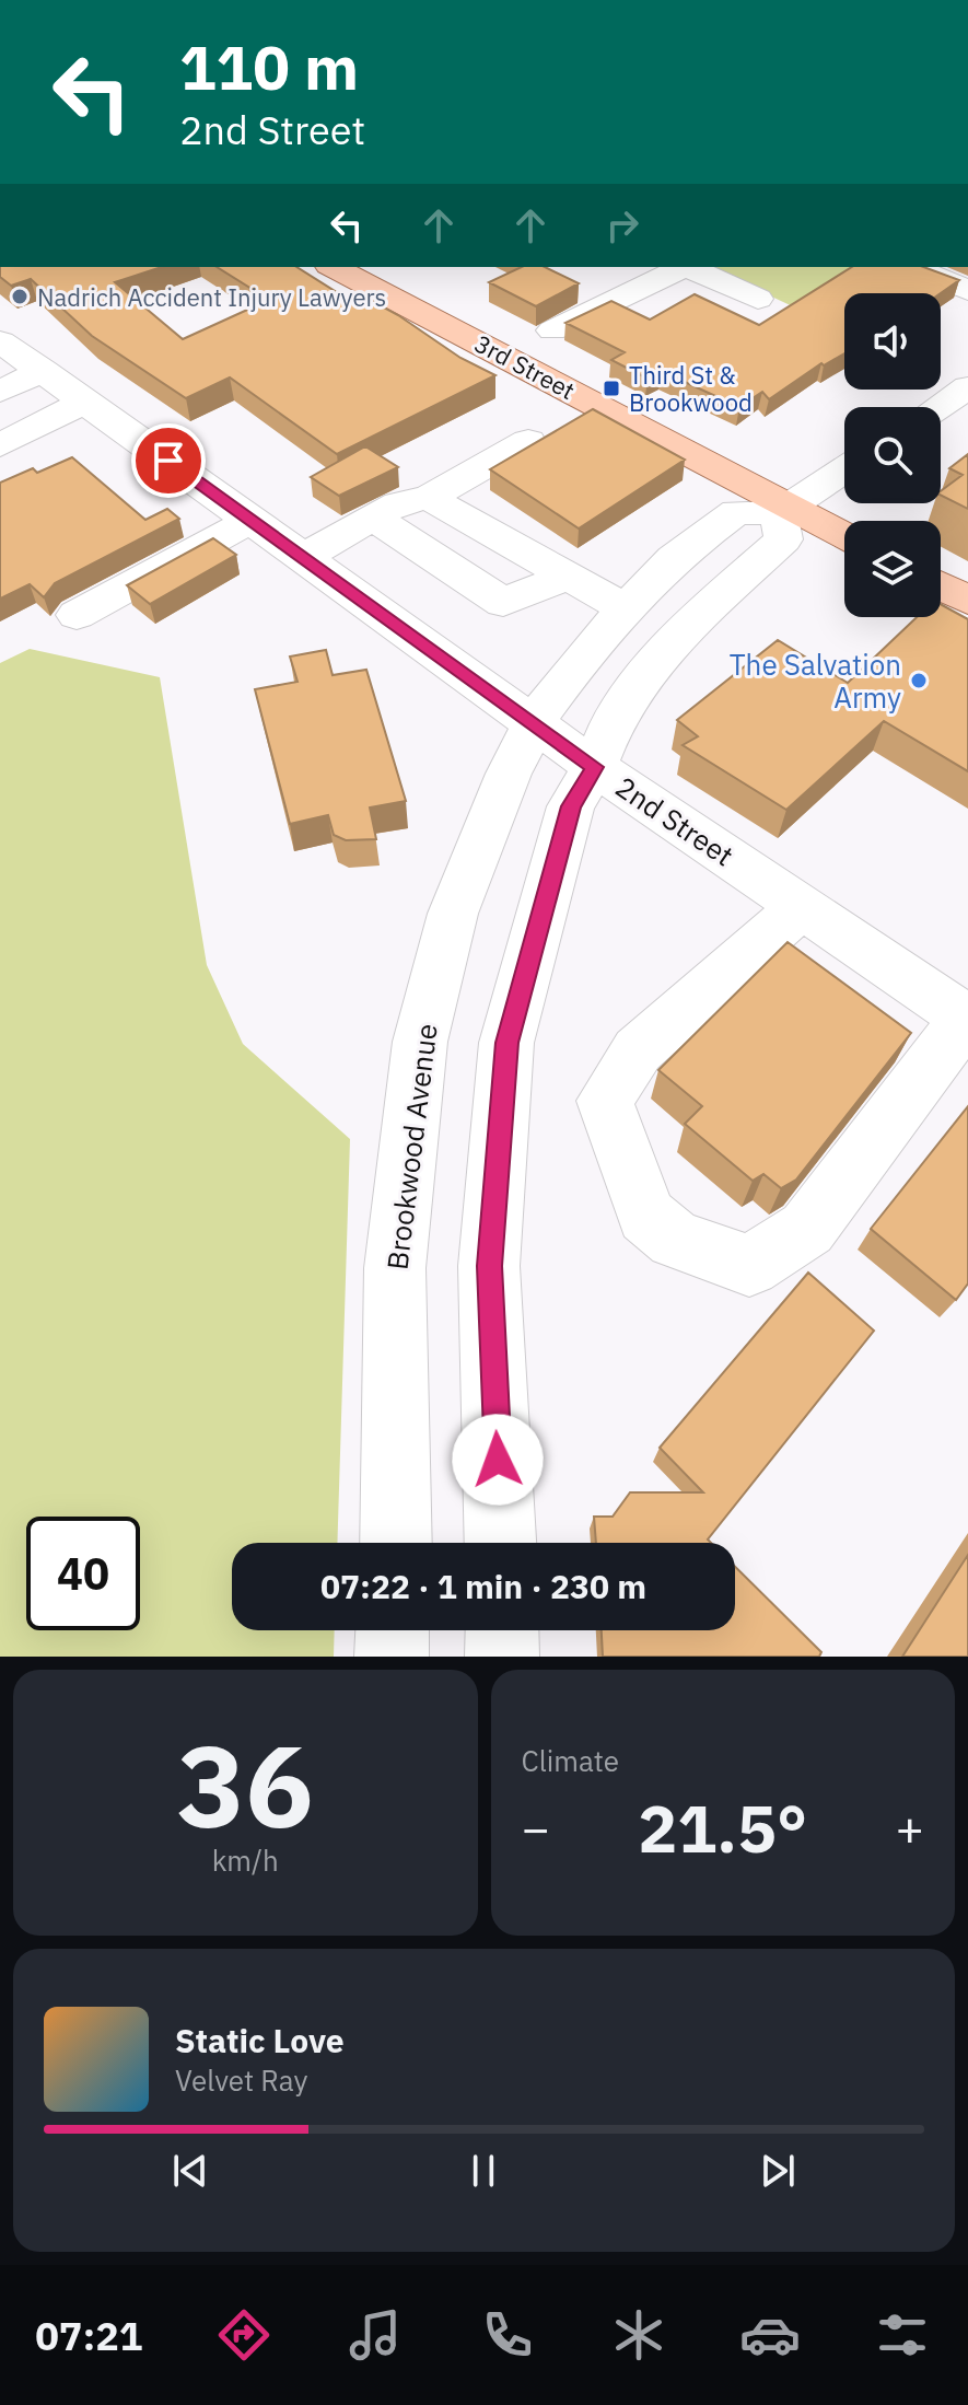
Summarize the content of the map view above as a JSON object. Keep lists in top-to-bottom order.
{
  "streets": {
    "main road": ["3rd Street"],
    "street": ["2nd Street", "Brookwood Avenue"]
  },
  "crossings": [
    ["3rd Street", "Brookwood Avenue"],
    ["2nd Street", "Brookwood Avenue"]
  ],
  "places": {
    "other": ["Nadrich Accident Injury Lawyers", "The Salvation Army"],
    "transit": ["Third St & Brookwood"]
  },
  "page": {
    "turn": ["110 m", "2nd Street"],
    "limit": "40",
    "trip": "07:22 · 1 min · 230 m",
    "tile": [
      ["36", "km/h"],
      "Climate"
    ],
    "heat": ["−", "21.5°", "+"],
    "song": ["Static Love", "Velvet Ray"],
    "tabs": "07:21"
  }
}
